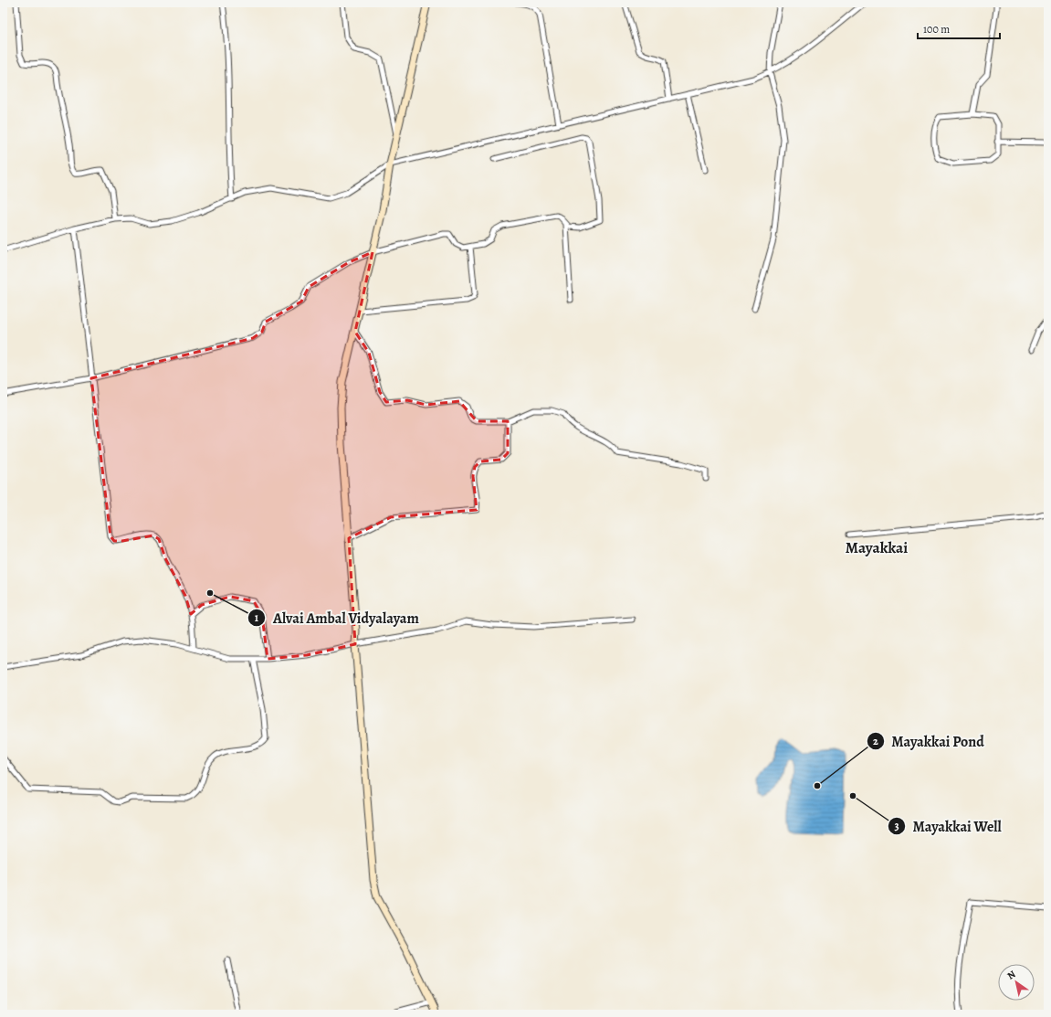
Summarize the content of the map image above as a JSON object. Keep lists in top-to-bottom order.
{
  "districts": ["Mayakkai"],
  "places": ["Alvai Ambal Vidyalayam", "Mayakkai Pond", "Mayakkai Well"],
  "scale_bar": "100 m",
  "north": "top left"
}
